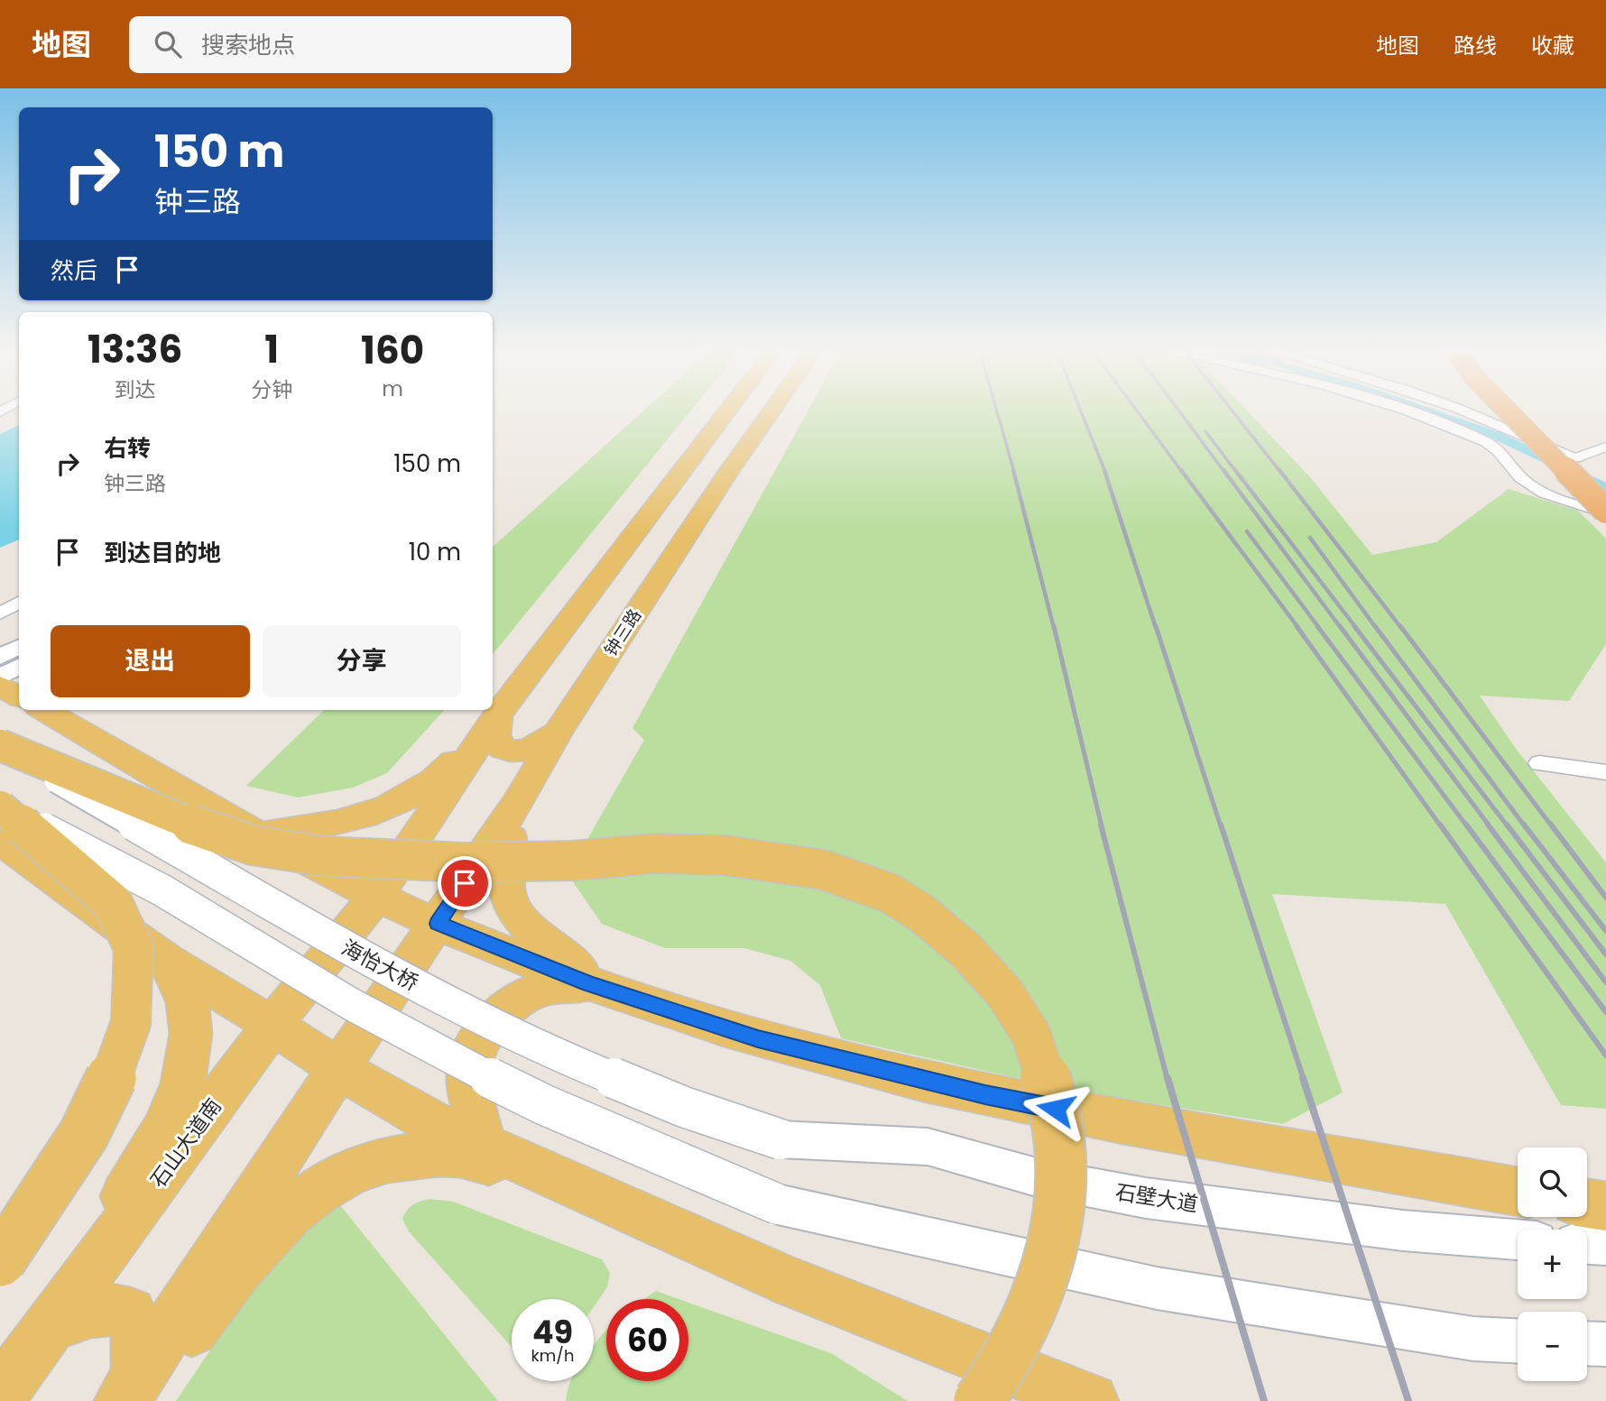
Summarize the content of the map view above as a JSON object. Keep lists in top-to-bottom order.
{
  "streets": {
    "main road": ["钟三路", "石山大道南"],
    "street": ["海怡大桥", "石壁大道"]
  },
  "crossings": [
    ["海怡大桥", "石壁大道"]
  ],
  "page": {
    "header": "地图",
    "search": "搜索地点",
    "nav": ["地图", "路线", "收藏"],
    "turn": ["150 m", "钟三路"],
    "then": "然后",
    "eta": [
      "13:36",
      "到达",
      "1",
      "分钟",
      "160",
      "m"
    ],
    "list": [
      {
        "name": "右转",
        "note": "钟三路",
        "value": "150 m"
      },
      {
        "name": "到达目的地",
        "value": "10 m"
      }
    ],
    "buttons": ["退出", "分享"],
    "map_buttons": ["+", "−"],
    "speed": "49 km/h",
    "limit": "60"
  }
}
